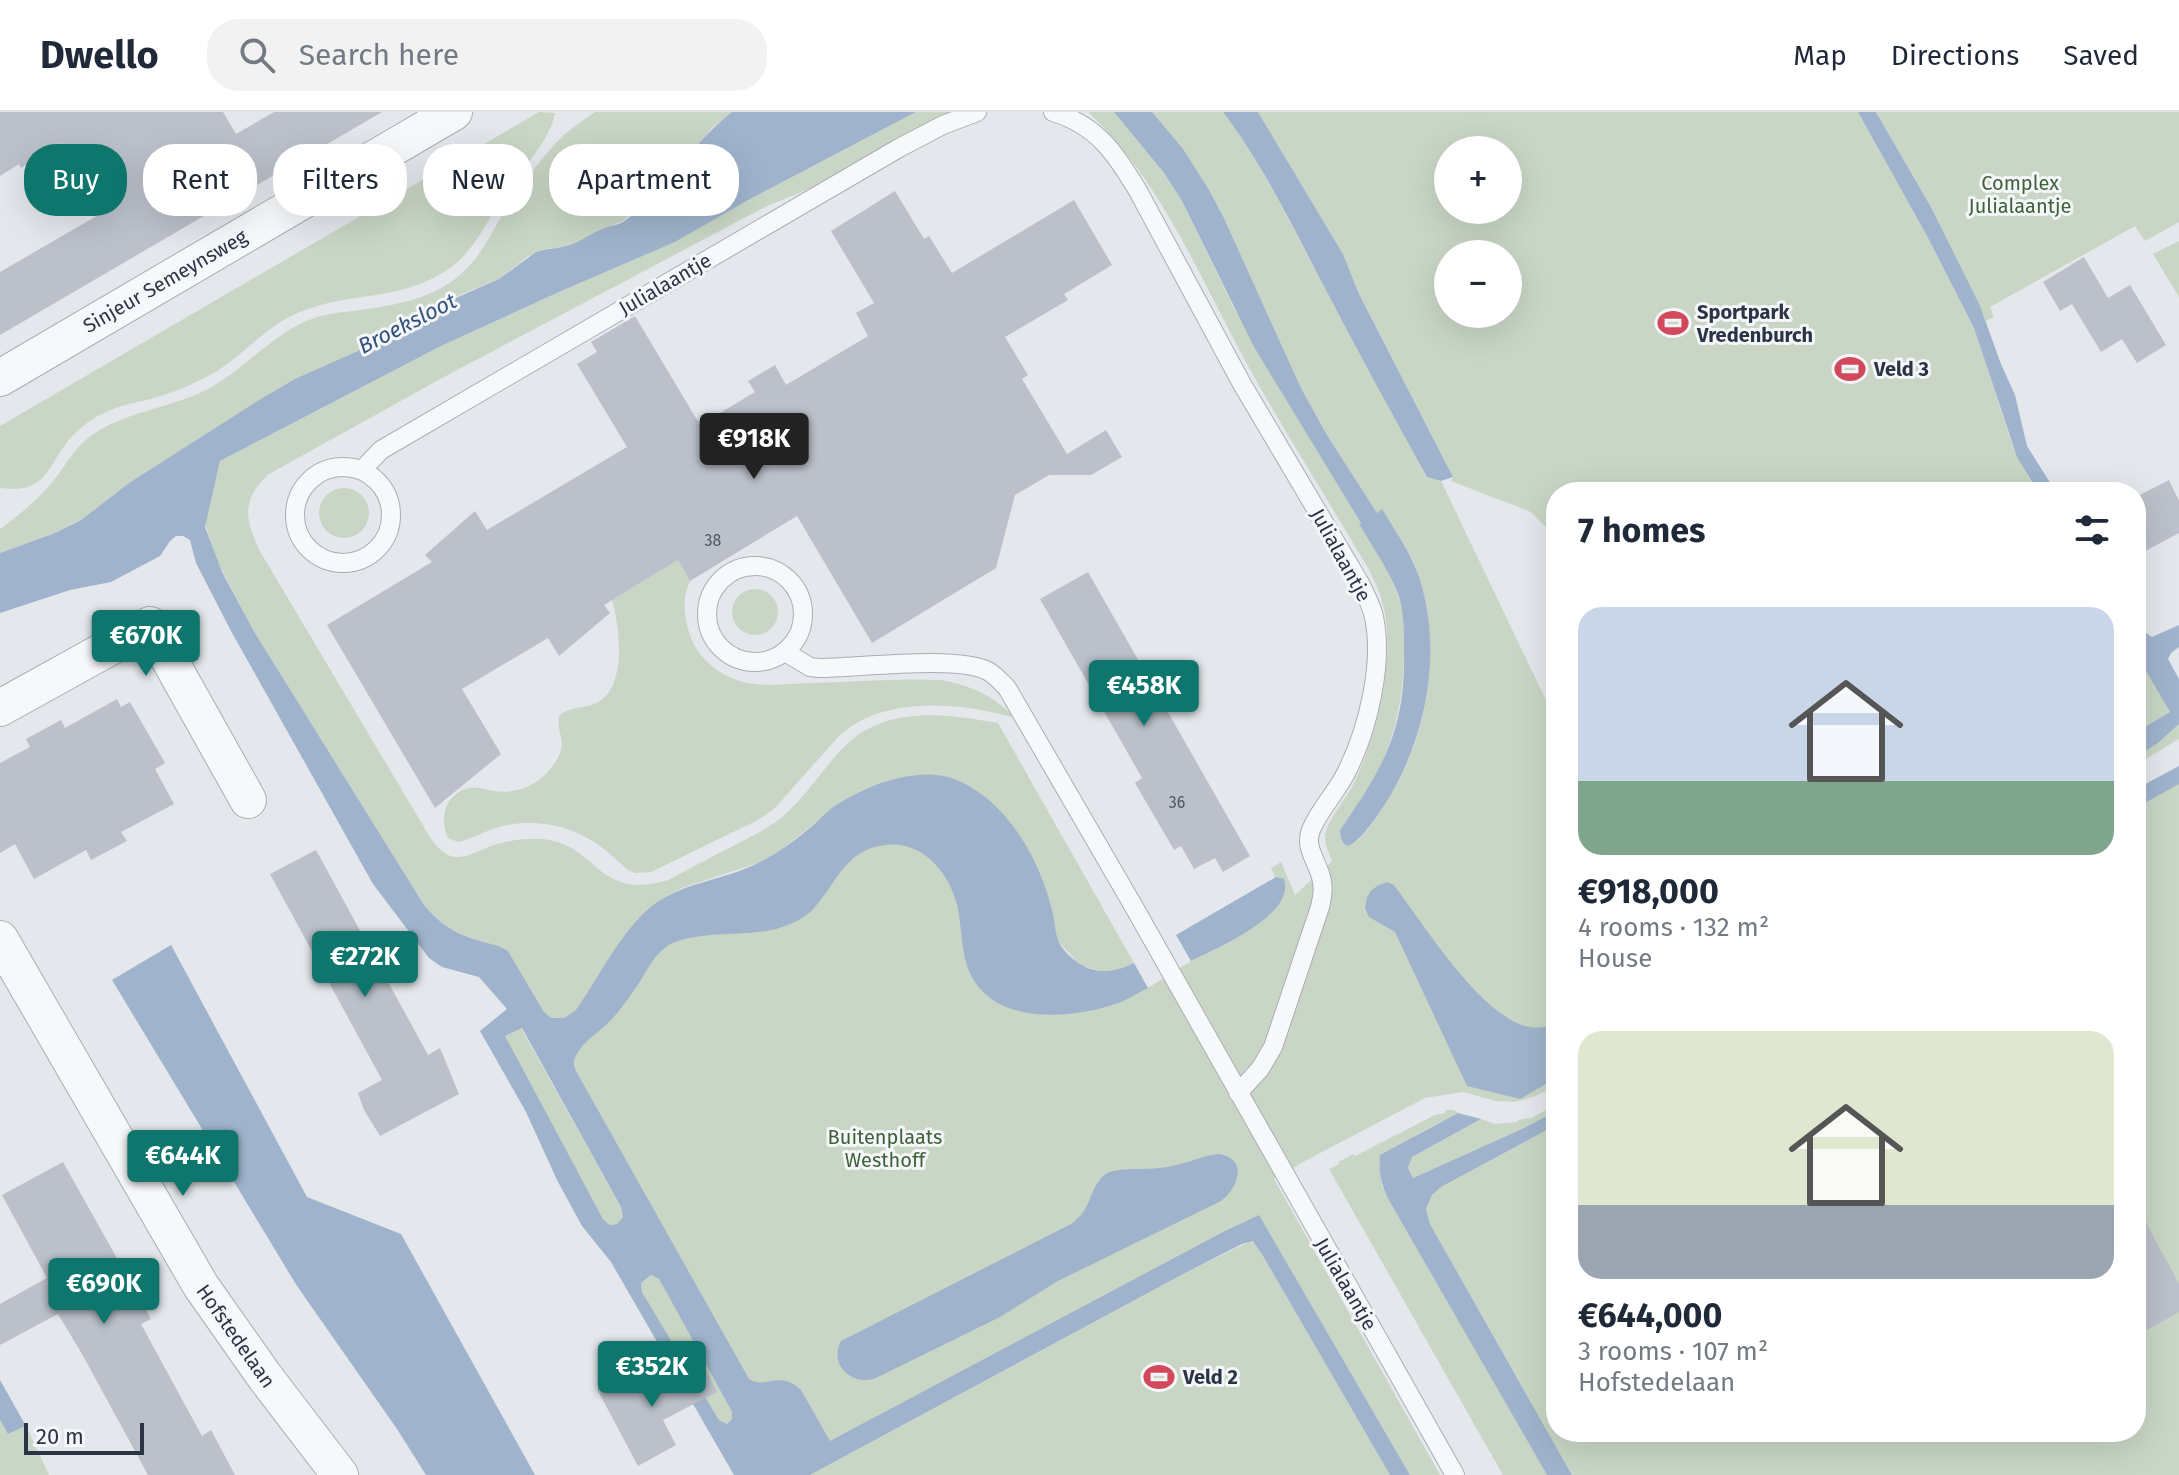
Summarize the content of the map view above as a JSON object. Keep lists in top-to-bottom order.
{
  "streets": {
    "street": ["Sinjeur Semeynsweg", "Hofstedelaan"],
    "lane": ["Julialaantje"]
  },
  "water": ["Broeksloot"],
  "parks": ["Complex Julialaantje", "Buitenplaats Westhoff"],
  "places": {
    "sports": ["Sportpark Vredenburch", "Veld 3", "Veld 2"]
  },
  "house_numbers": ["38", "36"],
  "scale_bar": "20 m",
  "page": {
    "header": "Dwello",
    "search": "Search here",
    "nav": ["Map", "Directions", "Saved"],
    "map_buttons": ["+", "−"],
    "chip": [
      "Buy",
      "Rent",
      "Filters",
      "New",
      "Apartment"
    ],
    "price": [
      "€918K",
      "€670K",
      "€458K",
      "€272K",
      "€644K",
      "€690K",
      "€352K"
    ],
    "heading": "7 homes",
    "list": [
      {
        "name": "€918,000",
        "note": "4 rooms · 132 m² · House"
      },
      {
        "name": "€644,000",
        "note": "3 rooms · 107 m² · Hofstedelaan"
      }
    ],
    "scale": "20 m"
  }
}
